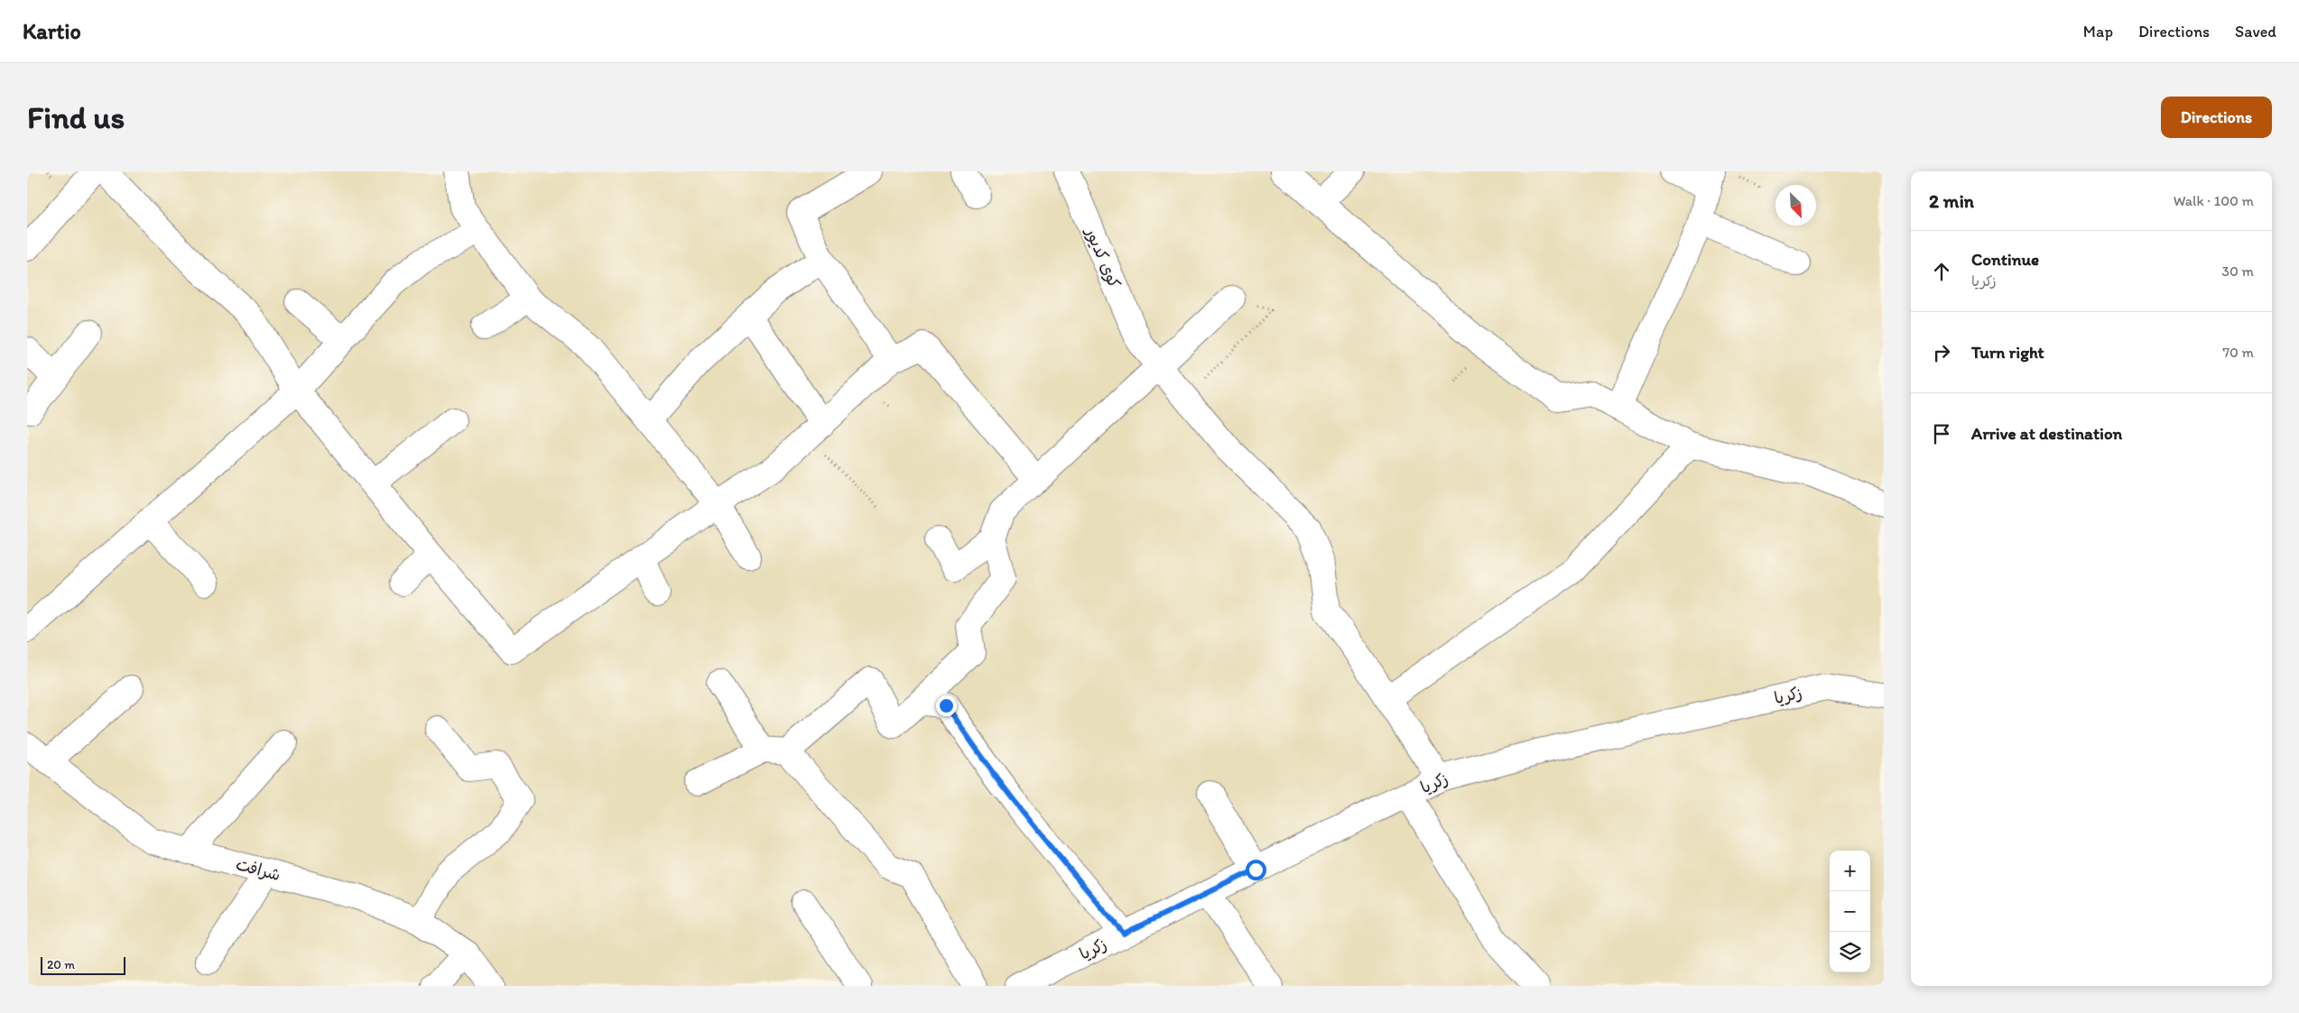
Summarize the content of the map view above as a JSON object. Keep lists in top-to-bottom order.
{
  "streets": {
    "street": ["کوی کدیور", "زکریا", "شرافت"]
  },
  "crossings": [
    ["کوی کدیور", "زکریا"]
  ],
  "scale_bar": "20 m",
  "north": "bottom right",
  "page": {
    "header": "Kartio",
    "nav": ["Map", "Directions", "Saved"],
    "buttons": "Directions",
    "title": "Find us",
    "heading": ["2 min", "Walk · 100 m"],
    "list": [
      ["Continue", "زکریا", "30 m"],
      ["Turn right", "70 m"],
      "Arrive at destination"
    ],
    "map_buttons": ["+", "−"],
    "scale": "20 m"
  }
}
